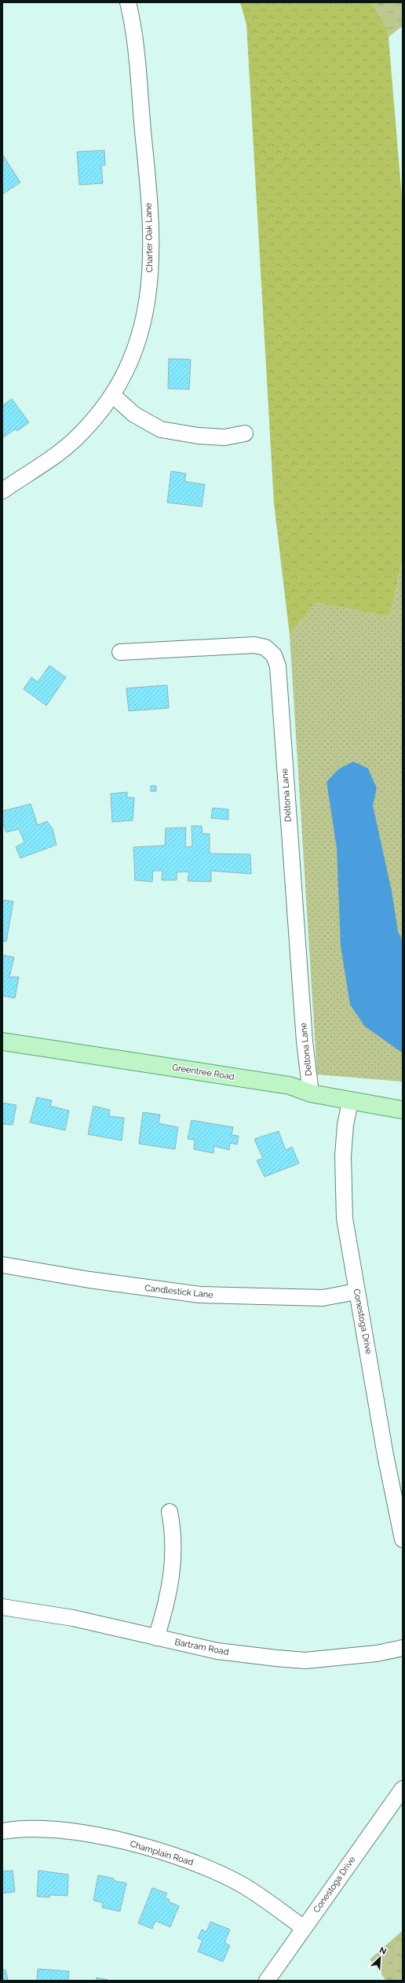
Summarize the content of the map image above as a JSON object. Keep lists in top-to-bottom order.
{
  "streets": {
    "main road": ["Greentree Road"],
    "street": [
      "Charter Oak Lane",
      "Deltona Lane",
      "Candlestick Lane",
      "Conestoga Drive",
      "Bartram Road",
      "Champlain Road"
    ]
  },
  "crossings": [
    ["Deltona Lane", "Greentree Road"],
    ["Greentree Road", "Conestoga Drive"],
    ["Candlestick Lane", "Conestoga Drive"],
    ["Conestoga Drive", "Champlain Road"]
  ],
  "north": "top right"
}
